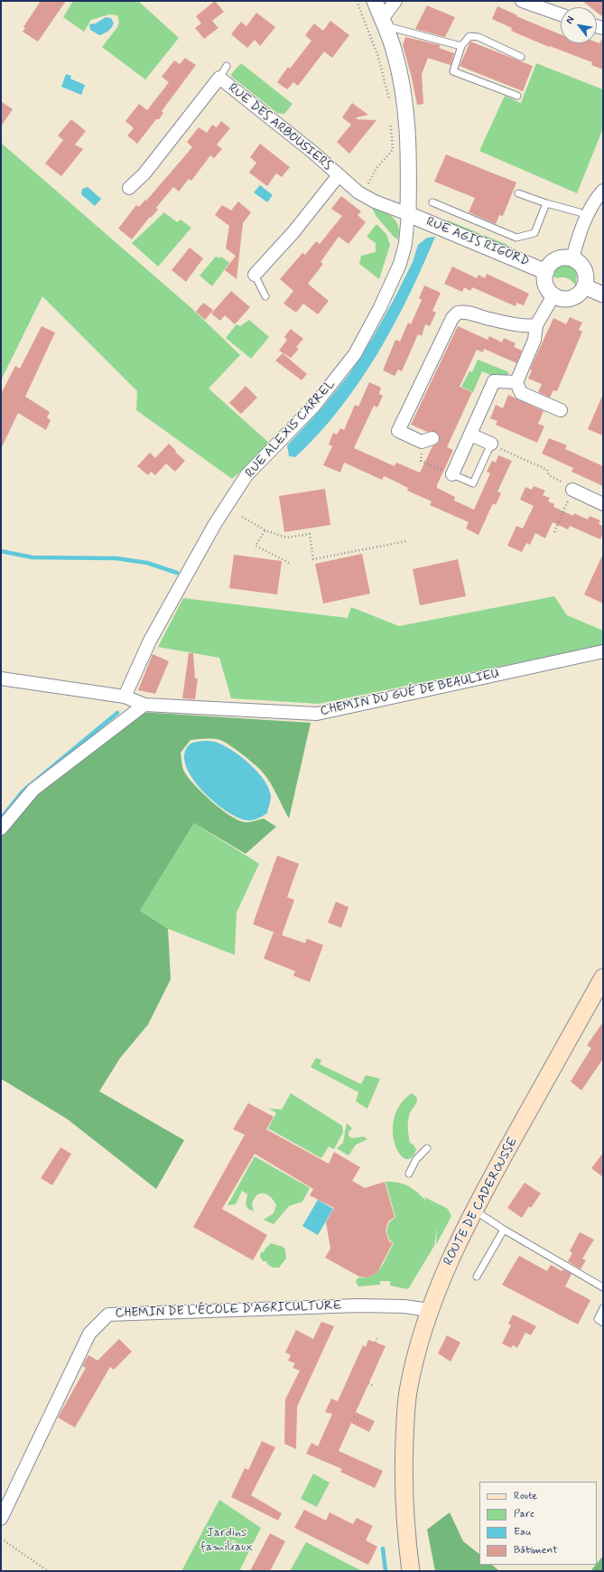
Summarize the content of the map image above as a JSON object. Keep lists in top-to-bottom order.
{
  "streets": {
    "main road": ["ROUTE DE CADEROUSSE"],
    "street": [
      "RUE DES ARBOUSIERS",
      "RUE AGIS RIGORD",
      "RUE ALEXIS CARREL",
      "CHEMIN DU GUÉ DE BEAULIEU",
      "CHEMIN DE L'ÉCOLE D'AGRICULTURE"
    ]
  },
  "crossings": [
    ["RUE DES ARBOUSIERS", "RUE AGIS RIGORD"],
    ["RUE DES ARBOUSIERS", "RUE ALEXIS CARREL"],
    ["RUE AGIS RIGORD", "RUE ALEXIS CARREL"],
    ["RUE ALEXIS CARREL", "CHEMIN DU GUÉ DE BEAULIEU"],
    ["ROUTE DE CADEROUSSE", "CHEMIN DE L'ÉCOLE D'AGRICULTURE"]
  ],
  "parks": ["Jardins familiaux"],
  "legend": [
    "Route",
    "Parc",
    "Eau",
    "Bâtiment"
  ],
  "north": "top left"
}
